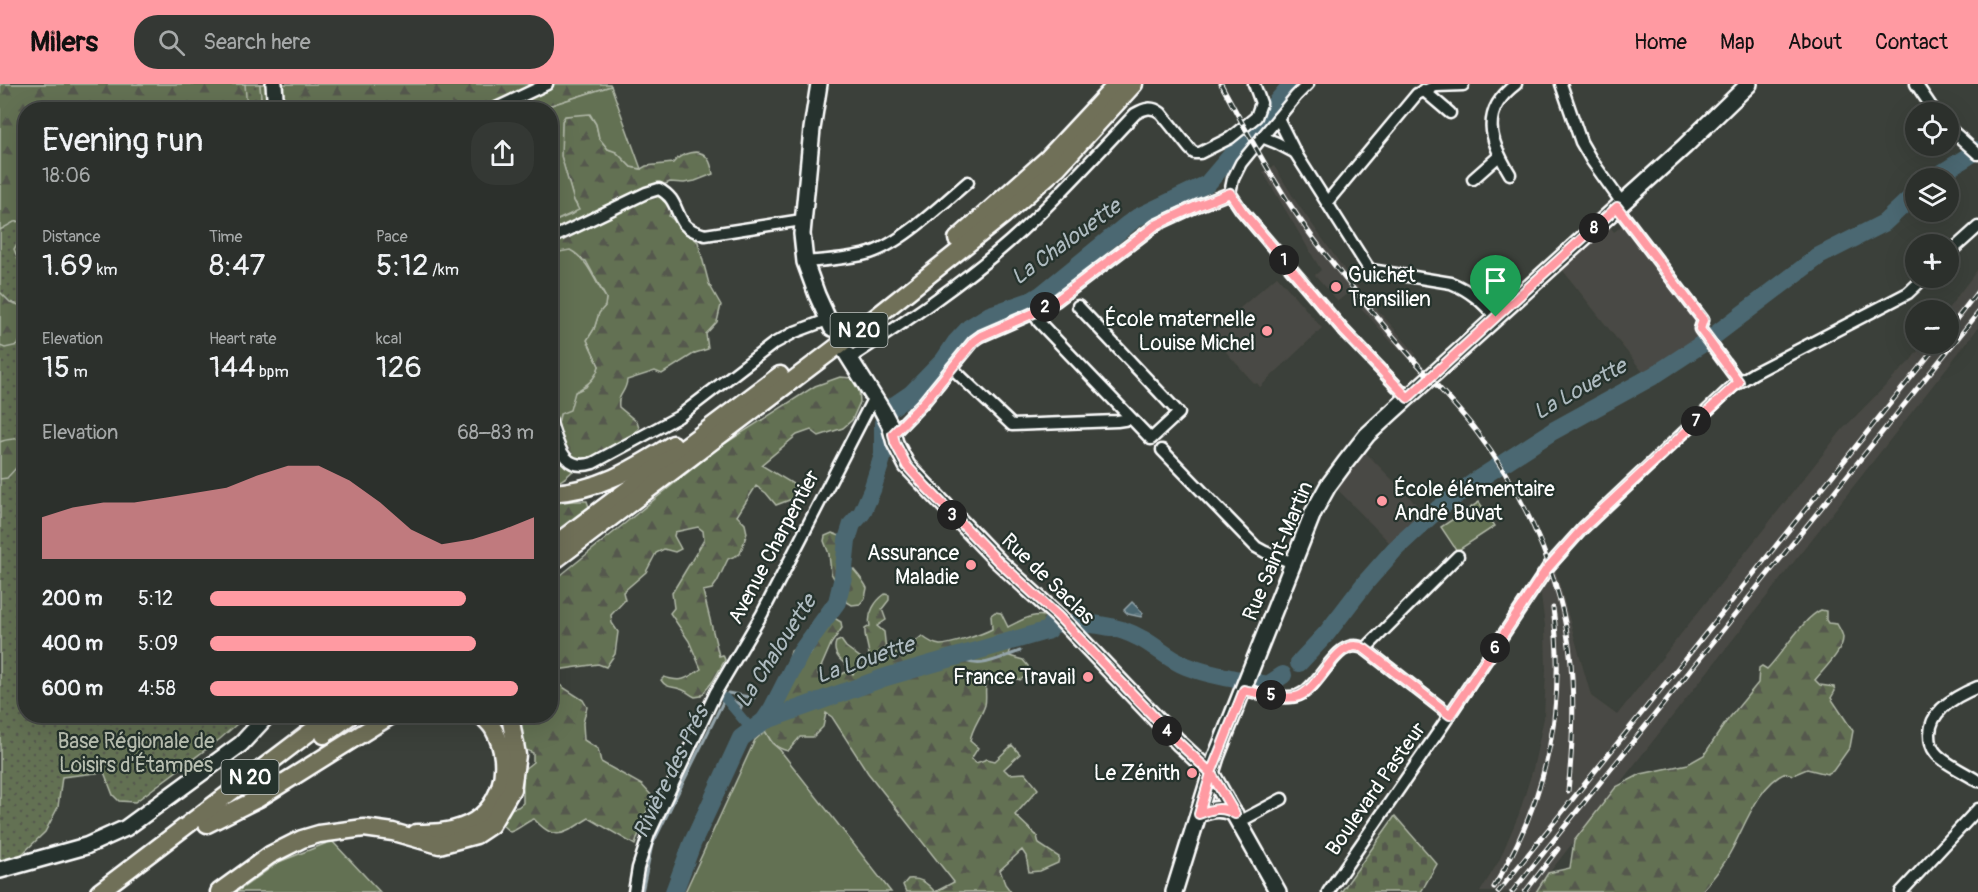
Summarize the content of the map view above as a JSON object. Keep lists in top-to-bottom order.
{
  "streets": {
    "main road": ["N 20", "Rue Saint-Martin", "Rue de Saclas"],
    "street": ["Avenue Charpentier", "Boulevard Pasteur"]
  },
  "crossings": [
    ["Avenue Charpentier", "Rue de Saclas"],
    ["Rue Saint-Martin", "Rue de Saclas"]
  ],
  "water": ["La Chalouette", "La Louette", "Rivière des Prés"],
  "parks": ["Base Régionale de Loisirs d'Étampes"],
  "places": [
    "Guichet Transilien",
    "École maternelle Louise Michel",
    "École élémentaire André Buvat",
    "Assurance Maladie",
    "France Travail",
    "Le Zénith"
  ],
  "page": {
    "header": "Milers",
    "search": "Search here",
    "nav": [
      "Home",
      "Map",
      "About",
      "Contact"
    ],
    "map_buttons": ["+", "−"],
    "heading": ["Evening run", "18:06"],
    "stats": [
      ["Distance", "1.69 km"],
      ["Time", "8:47"],
      ["Pace", "5:12 /km"],
      ["Elevation", "15 m"],
      ["Heart rate", "144 bpm"],
      ["kcal", "126"]
    ],
    "pins": [
      "8",
      "1",
      "2",
      "7",
      "3",
      "6",
      "5",
      "4"
    ],
    "chart": ["Elevation", "68–83 m"],
    "list": [
      {
        "name": "200 m",
        "note": "5:12"
      },
      {
        "name": "400 m",
        "note": "5:09"
      },
      {
        "name": "600 m",
        "note": "4:58"
      }
    ]
  }
}
